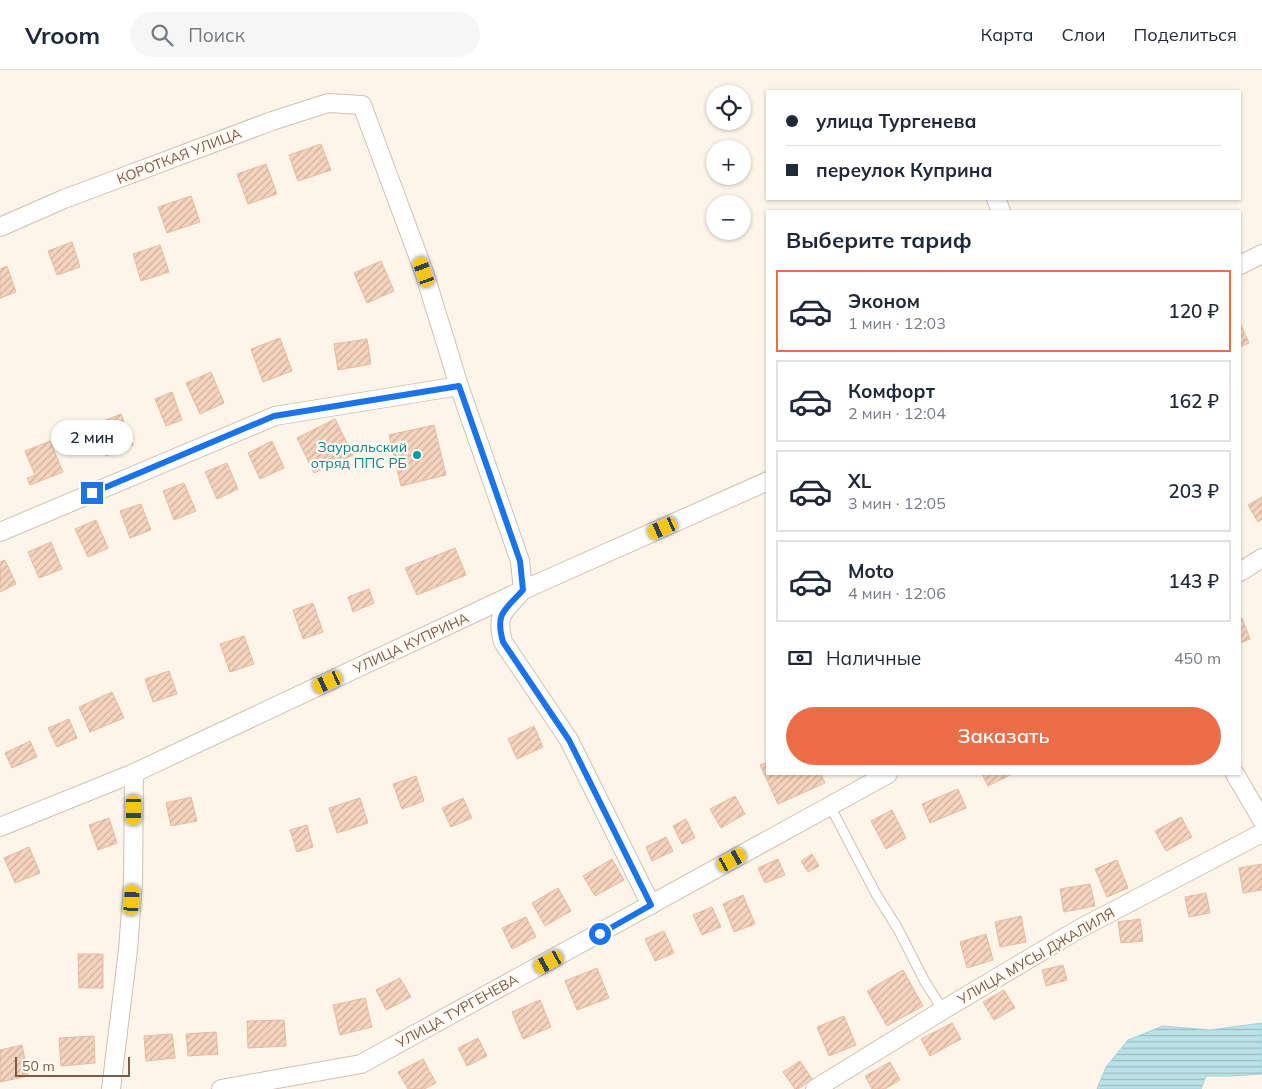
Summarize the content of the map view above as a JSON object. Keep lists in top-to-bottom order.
{
  "streets": {
    "street": [
      "КОРОТКАЯ УЛИЦА",
      "УЛИЦА КУПРИНА",
      "УЛИЦА МУСЫ ДЖАЛИЛЯ",
      "УЛИЦА ТУРГЕНЕВА"
    ]
  },
  "places": ["Зауральский отряд ППС РБ"],
  "scale_bar": "50 m",
  "page": {
    "header": "Vroom",
    "search": "Поиск",
    "nav": ["Карта", "Слои", "Поделиться"],
    "map_buttons": ["+", "−"],
    "banner": ["улица Тургенева", "переулок Куприна"],
    "heading": "Выберите тариф",
    "list": [
      {
        "name": "Эконом",
        "note": "1 мин · 12:03",
        "value": "120 ₽"
      },
      {
        "name": "Комфорт",
        "note": "2 мин · 12:04",
        "value": "162 ₽"
      },
      {
        "name": "XL",
        "note": "3 мин · 12:05",
        "value": "203 ₽"
      },
      {
        "name": "Moto",
        "note": "4 мин · 12:06",
        "value": "143 ₽"
      }
    ],
    "bubble": "2 мин",
    "pay": ["Наличные", "450 m"],
    "buttons": "Заказать",
    "scale": "50 m"
  }
}
